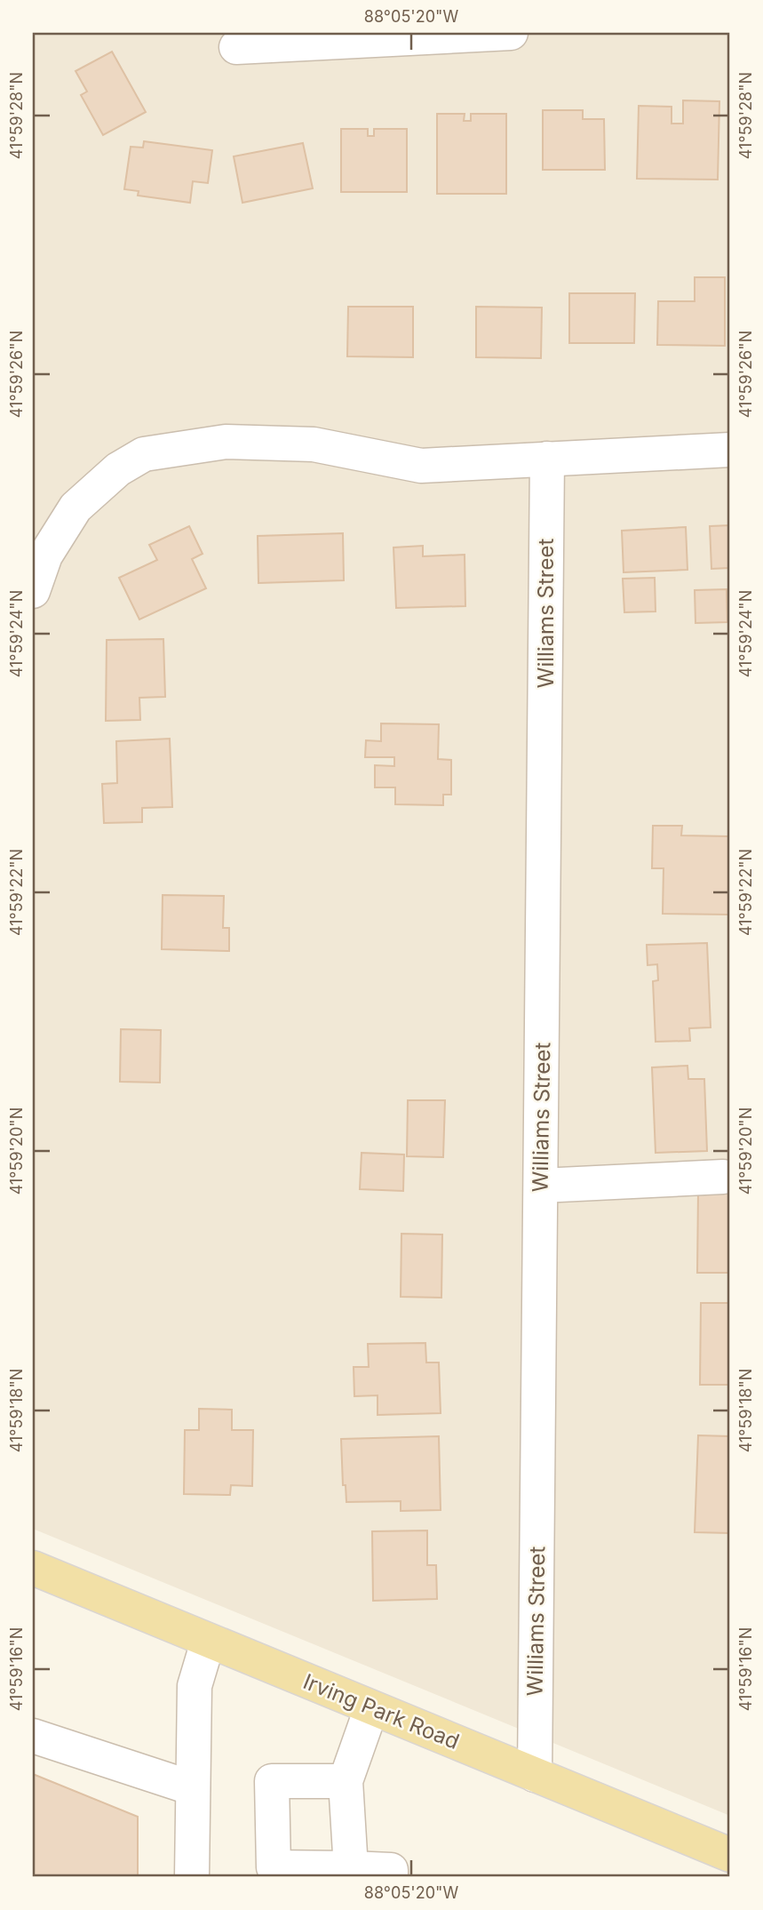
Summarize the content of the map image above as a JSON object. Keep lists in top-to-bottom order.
{
  "streets": {
    "main road": ["Irving Park Road"],
    "street": ["Williams Street"]
  },
  "crossings": [
    ["Williams Street", "Irving Park Road"]
  ],
  "coordinates": [
    "88°05'20\"W",
    "41°59'28\"N",
    "41°59'26\"N",
    "41°59'24\"N",
    "41°59'22\"N",
    "41°59'20\"N",
    "41°59'18\"N",
    "41°59'16\"N"
  ]
}
